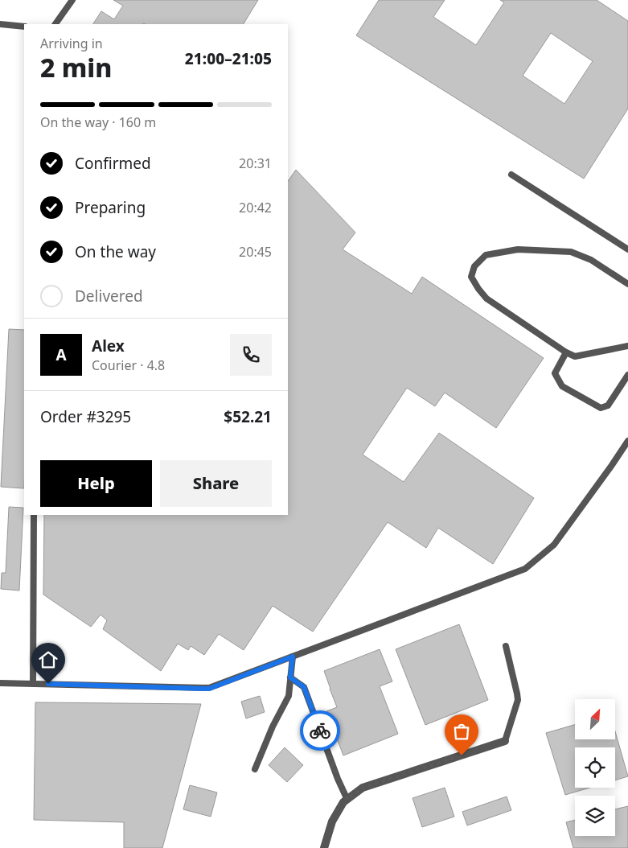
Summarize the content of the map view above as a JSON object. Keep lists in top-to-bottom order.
{
  "north": "top right",
  "page": {
    "heading": ["2 min", "Arriving in", "21:00–21:05"],
    "panel": [
      "Alex",
      "Courier · 4.8",
      "Order #3295",
      "$52.21"
    ],
    "bar": "On the way · 160 m",
    "list": [
      ["Confirmed", "20:31"],
      ["Preparing", "20:42"],
      ["On the way", "20:45"],
      "Delivered"
    ],
    "round": "A",
    "buttons": ["Help", "Share"]
  }
}
